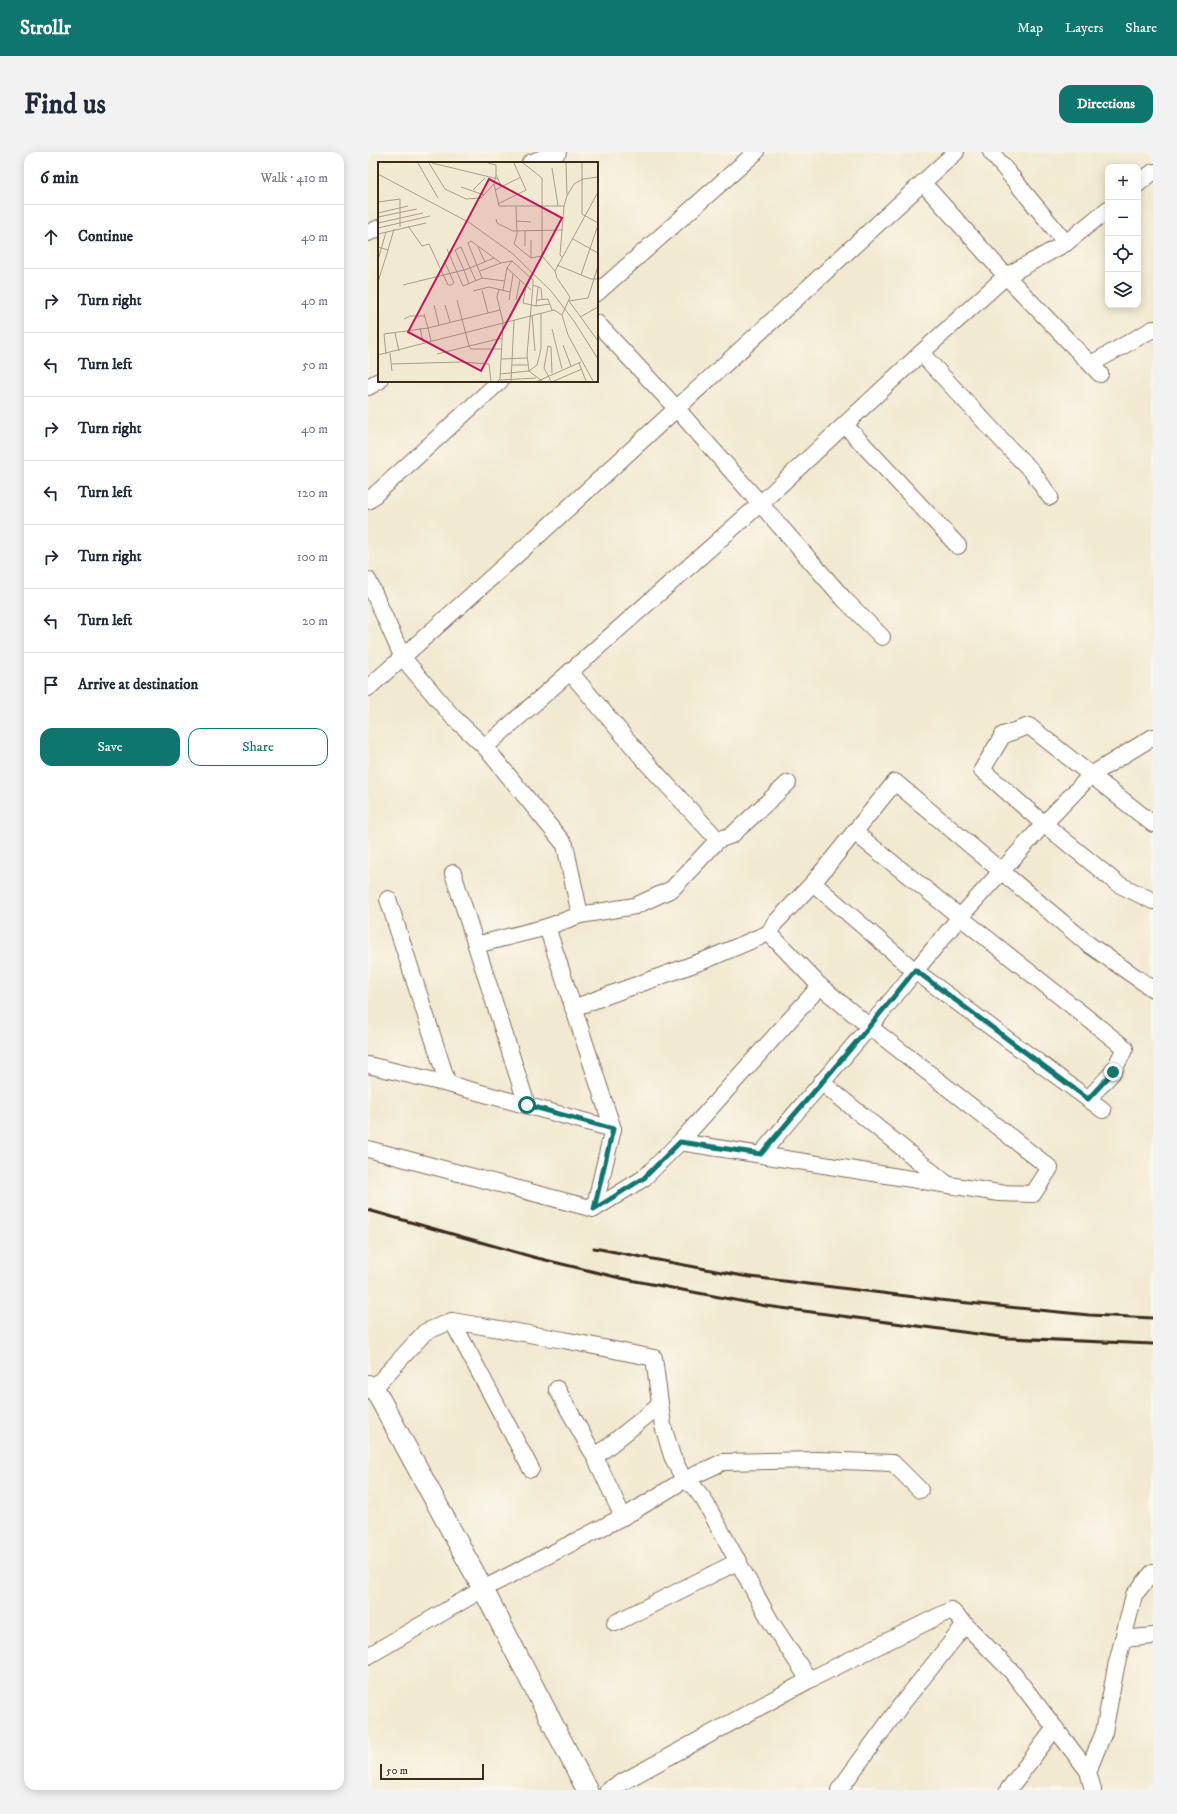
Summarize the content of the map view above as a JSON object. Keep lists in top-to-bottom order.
{
  "scale_bar": "50 m",
  "page": {
    "header": "Strollr",
    "nav": ["Map", "Layers", "Share"],
    "buttons": [
      "Directions",
      ["Save", "Share"]
    ],
    "title": "Find us",
    "heading": ["6 min", "Walk · 410 m"],
    "map_buttons": ["+", "−"],
    "list": [
      ["Continue", "40 m"],
      ["Turn right", "40 m"],
      ["Turn left", "50 m"],
      ["Turn right", "40 m"],
      ["Turn left", "120 m"],
      ["Turn right", "100 m"],
      ["Turn left", "20 m"],
      "Arrive at destination"
    ],
    "scale": "50 m"
  }
}
